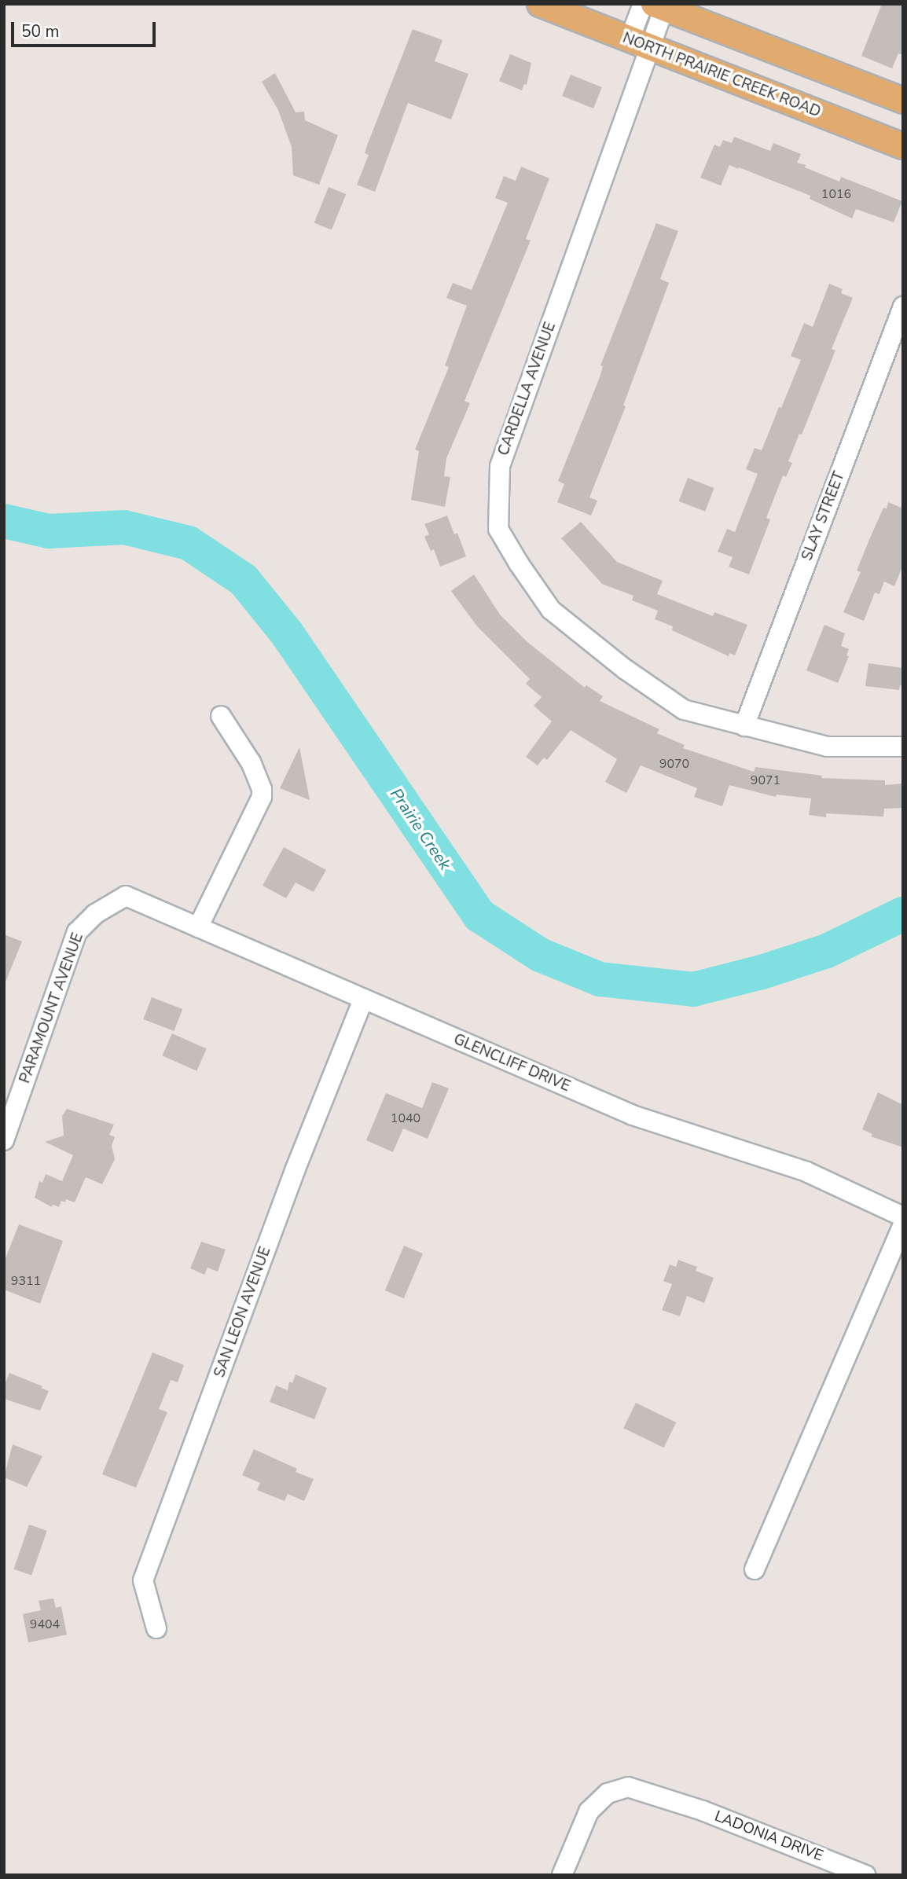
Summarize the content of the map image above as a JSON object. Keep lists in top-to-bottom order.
{
  "streets": {
    "main road": ["NORTH PRAIRIE CREEK ROAD"],
    "street": [
      "CARDELLA AVENUE",
      "SLAY STREET",
      "PARAMOUNT AVENUE",
      "GLENCLIFF DRIVE",
      "SAN LEON AVENUE",
      "LADONIA DRIVE"
    ]
  },
  "crossings": [
    ["NORTH PRAIRIE CREEK ROAD", "CARDELLA AVENUE"],
    ["CARDELLA AVENUE", "SLAY STREET"],
    ["PARAMOUNT AVENUE", "GLENCLIFF DRIVE"],
    ["GLENCLIFF DRIVE", "SAN LEON AVENUE"]
  ],
  "water": ["Prairie Creek"],
  "house_numbers": [
    "1016",
    "9070",
    "9071",
    "1040",
    "9311",
    "9404"
  ],
  "scale_bar": "50 m"
}
